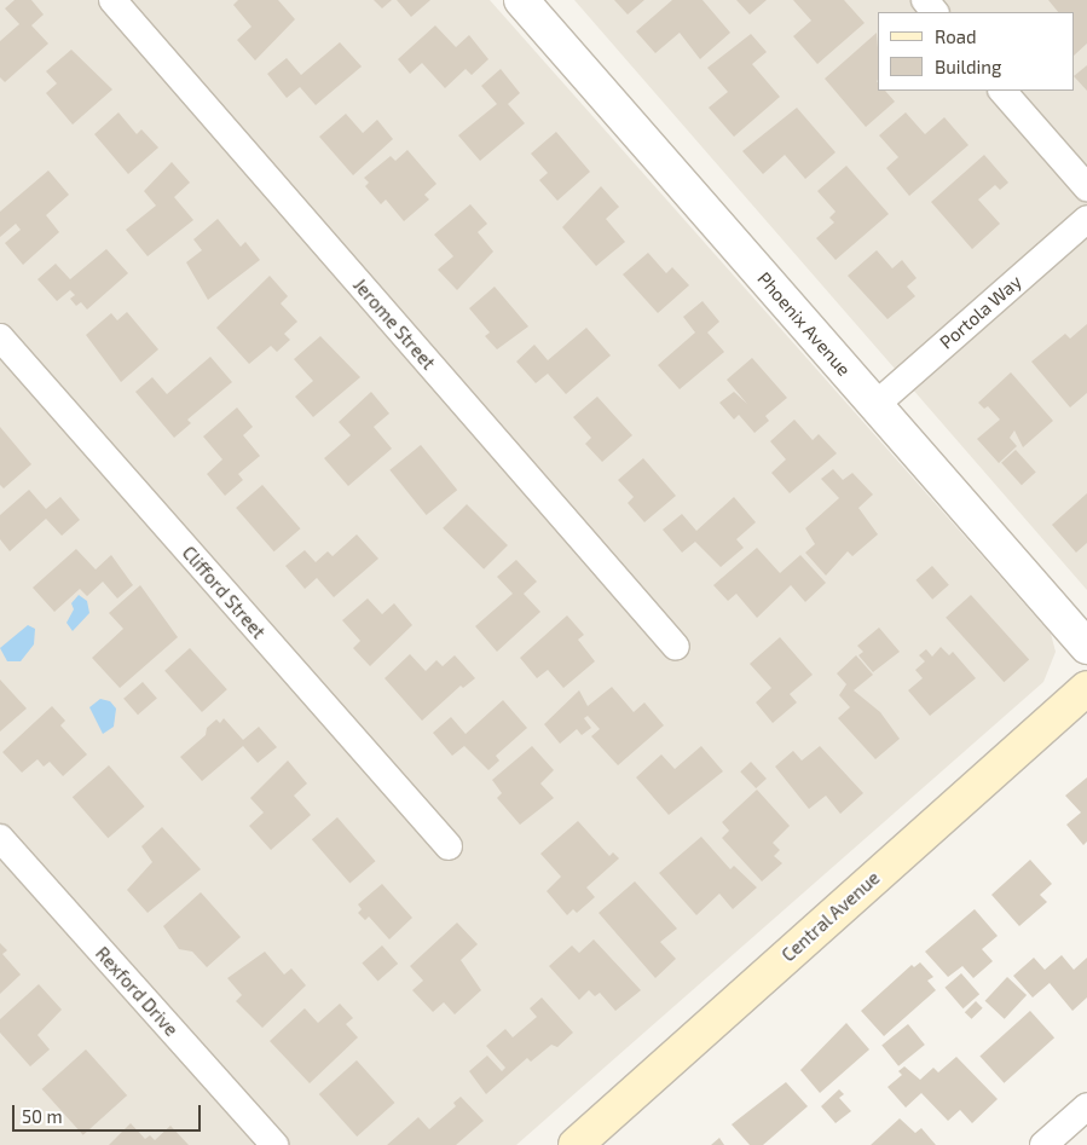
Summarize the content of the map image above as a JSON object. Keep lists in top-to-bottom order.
{
  "streets": {
    "main road": ["Central Avenue"],
    "street": [
      "Portola Way",
      "Jerome Street",
      "Phoenix Avenue",
      "Clifford Street",
      "Rexford Drive"
    ]
  },
  "crossings": [
    ["Portola Way", "Phoenix Avenue"]
  ],
  "legend": ["Road", "Building"],
  "scale_bar": "50 m"
}
